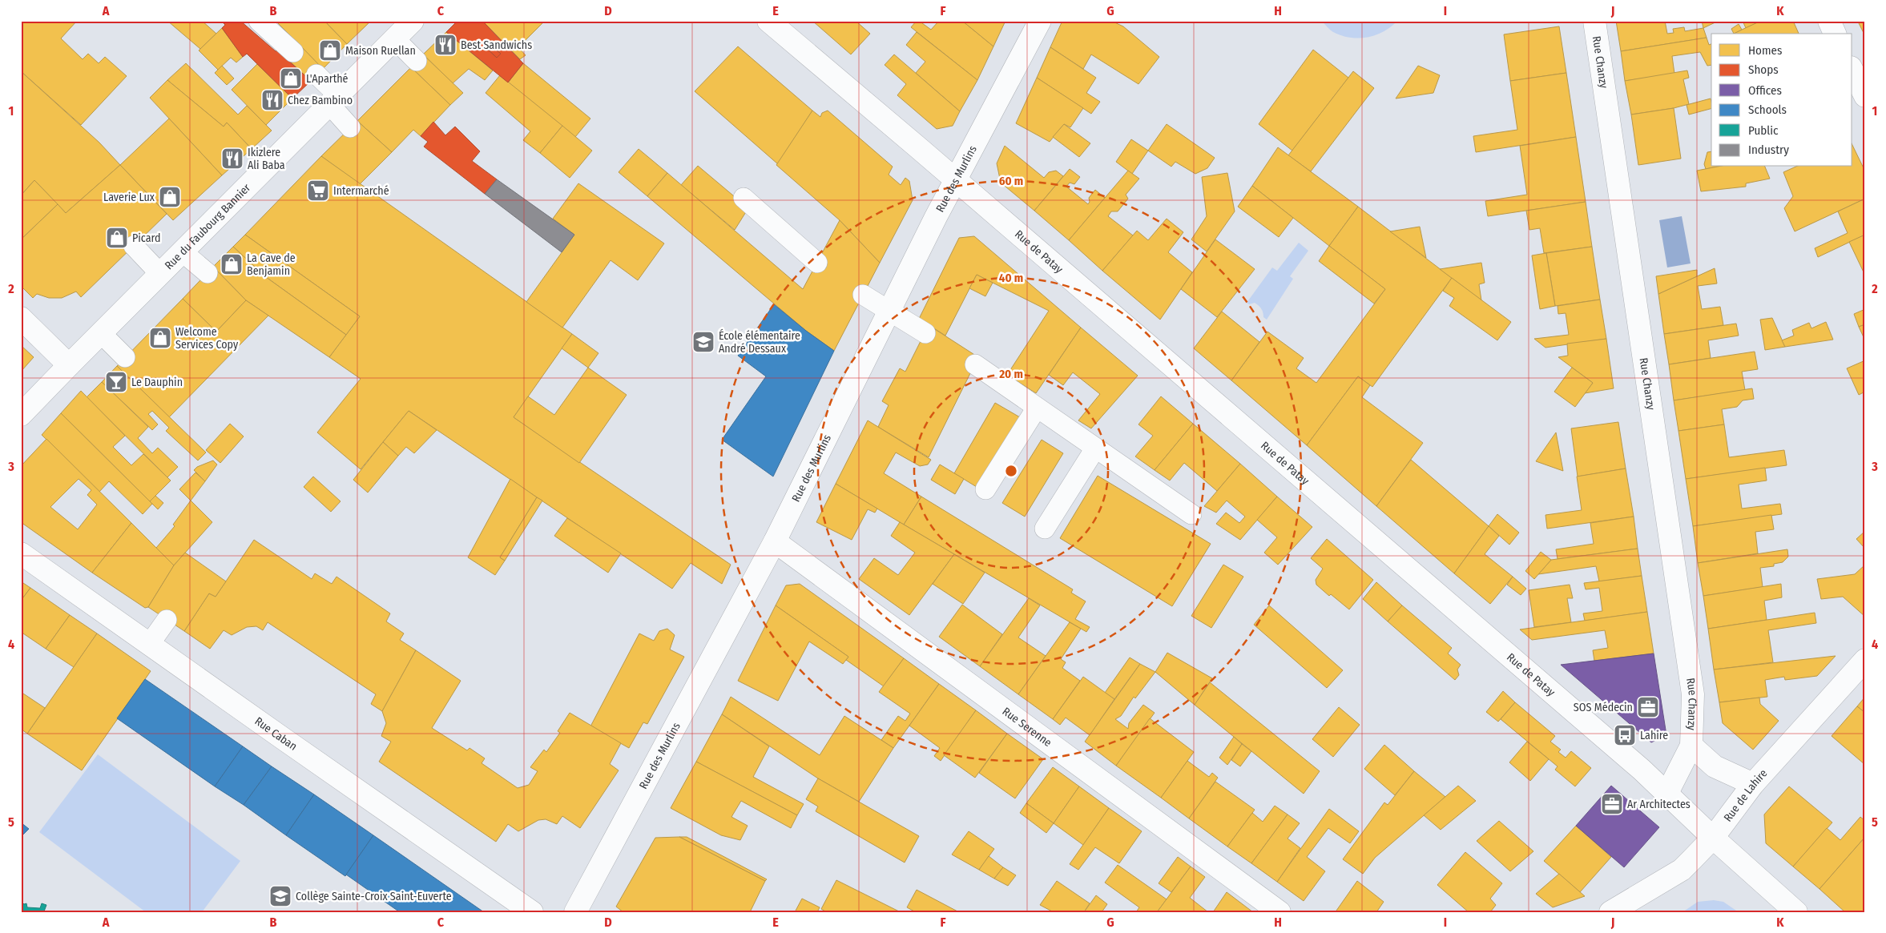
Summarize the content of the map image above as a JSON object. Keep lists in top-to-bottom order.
{
  "streets": {
    "street": [
      "Rue Chanzy",
      "Rue des Murlins",
      "Rue du Faubourg Bannier",
      "Rue de Patay",
      "Rue Serenne",
      "Rue Caban",
      "Rue de Lahire"
    ]
  },
  "crossings": [
    ["Rue Chanzy", "Rue de Patay"],
    ["Rue Chanzy", "Rue de Lahire"],
    ["Rue des Murlins", "Rue de Patay"],
    ["Rue des Murlins", "Rue Serenne"],
    ["Rue de Patay", "Rue de Lahire"]
  ],
  "places": {
    "restaurant": ["Best Sandwichs", "Chez Bambino", "Ikizlere Ali Baba"],
    "shop": [
      "Maison Ruellan",
      "L'Aparthé",
      "Laverie Lux",
      "Picard",
      "La Cave de Benjamin",
      "Welcome Services Copy"
    ],
    "supermarket": ["Intermarché"],
    "school or university": ["École élémentaire André Dessaux", "Collège Sainte-Croix Saint-Euverte"],
    "bar": ["Le Dauphin"],
    "office": ["SOS Médecin", "Ar Architectes"],
    "bus stop": ["Lahire"]
  },
  "legend": [
    "Homes",
    "Shops",
    "Offices",
    "Schools",
    "Public",
    "Industry"
  ],
  "grid": {
    "columns": [
      "A",
      "B",
      "C",
      "D",
      "E",
      "F",
      "G",
      "H",
      "I",
      "J",
      "K"
    ],
    "rows": [
      "1",
      "2",
      "3",
      "4",
      "5"
    ]
  },
  "rings": ["60 m", "40 m", "20 m"]
}
